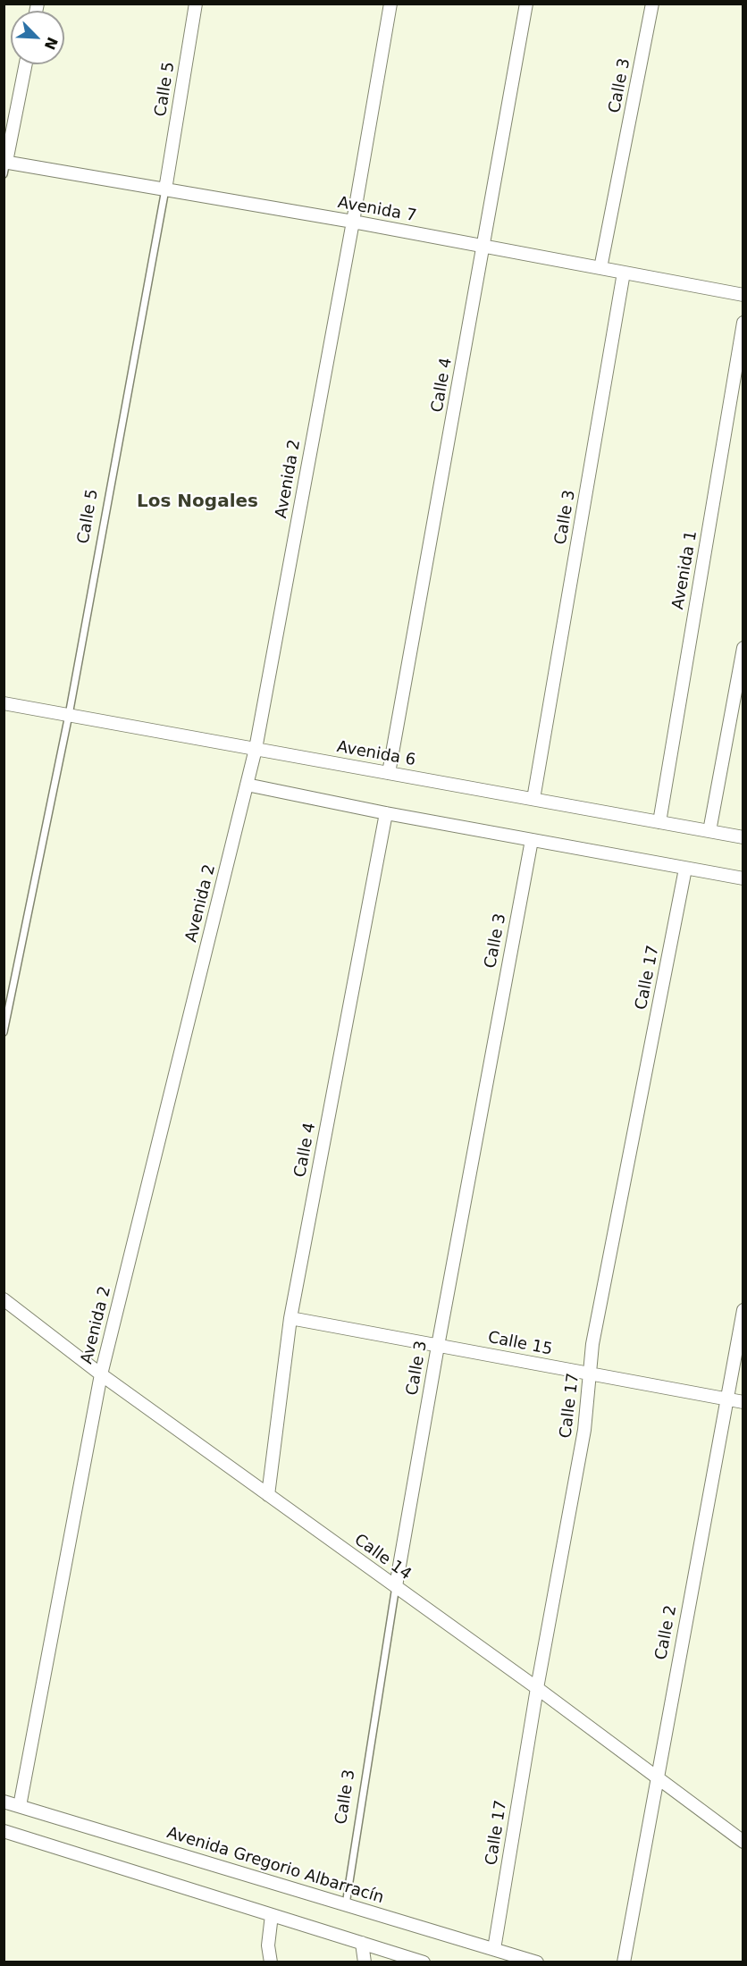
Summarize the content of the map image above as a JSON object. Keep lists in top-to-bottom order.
{
  "streets": {
    "street": [
      "Calle 3",
      "Calle 5",
      "Avenida 7",
      "Calle 4",
      "Avenida 2",
      "Avenida 1",
      "Avenida 6",
      "Calle 17",
      "Calle 15",
      "Calle 14",
      "Calle 2",
      "Avenida Gregorio Albarracín"
    ]
  },
  "crossings": [
    ["Calle 3", "Avenida 7"],
    ["Calle 3", "Avenida 6"],
    ["Calle 3", "Calle 15"],
    ["Calle 3", "Calle 14"],
    ["Calle 3", "Avenida Gregorio Albarracín"],
    ["Calle 5", "Avenida 7"],
    ["Calle 5", "Avenida 6"],
    ["Avenida 7", "Calle 4"],
    ["Avenida 7", "Avenida 2"],
    ["Calle 4", "Avenida 6"],
    ["Calle 4", "Calle 15"],
    ["Calle 4", "Calle 14"],
    ["Avenida 2", "Avenida 6"],
    ["Avenida 2", "Calle 14"],
    ["Avenida 2", "Avenida Gregorio Albarracín"],
    ["Avenida 1", "Avenida 6"],
    ["Calle 17", "Calle 15"],
    ["Calle 17", "Calle 14"],
    ["Calle 17", "Avenida Gregorio Albarracín"],
    ["Calle 15", "Calle 2"],
    ["Calle 14", "Calle 2"]
  ],
  "districts": ["Los Nogales"],
  "north": "bottom right"
}
